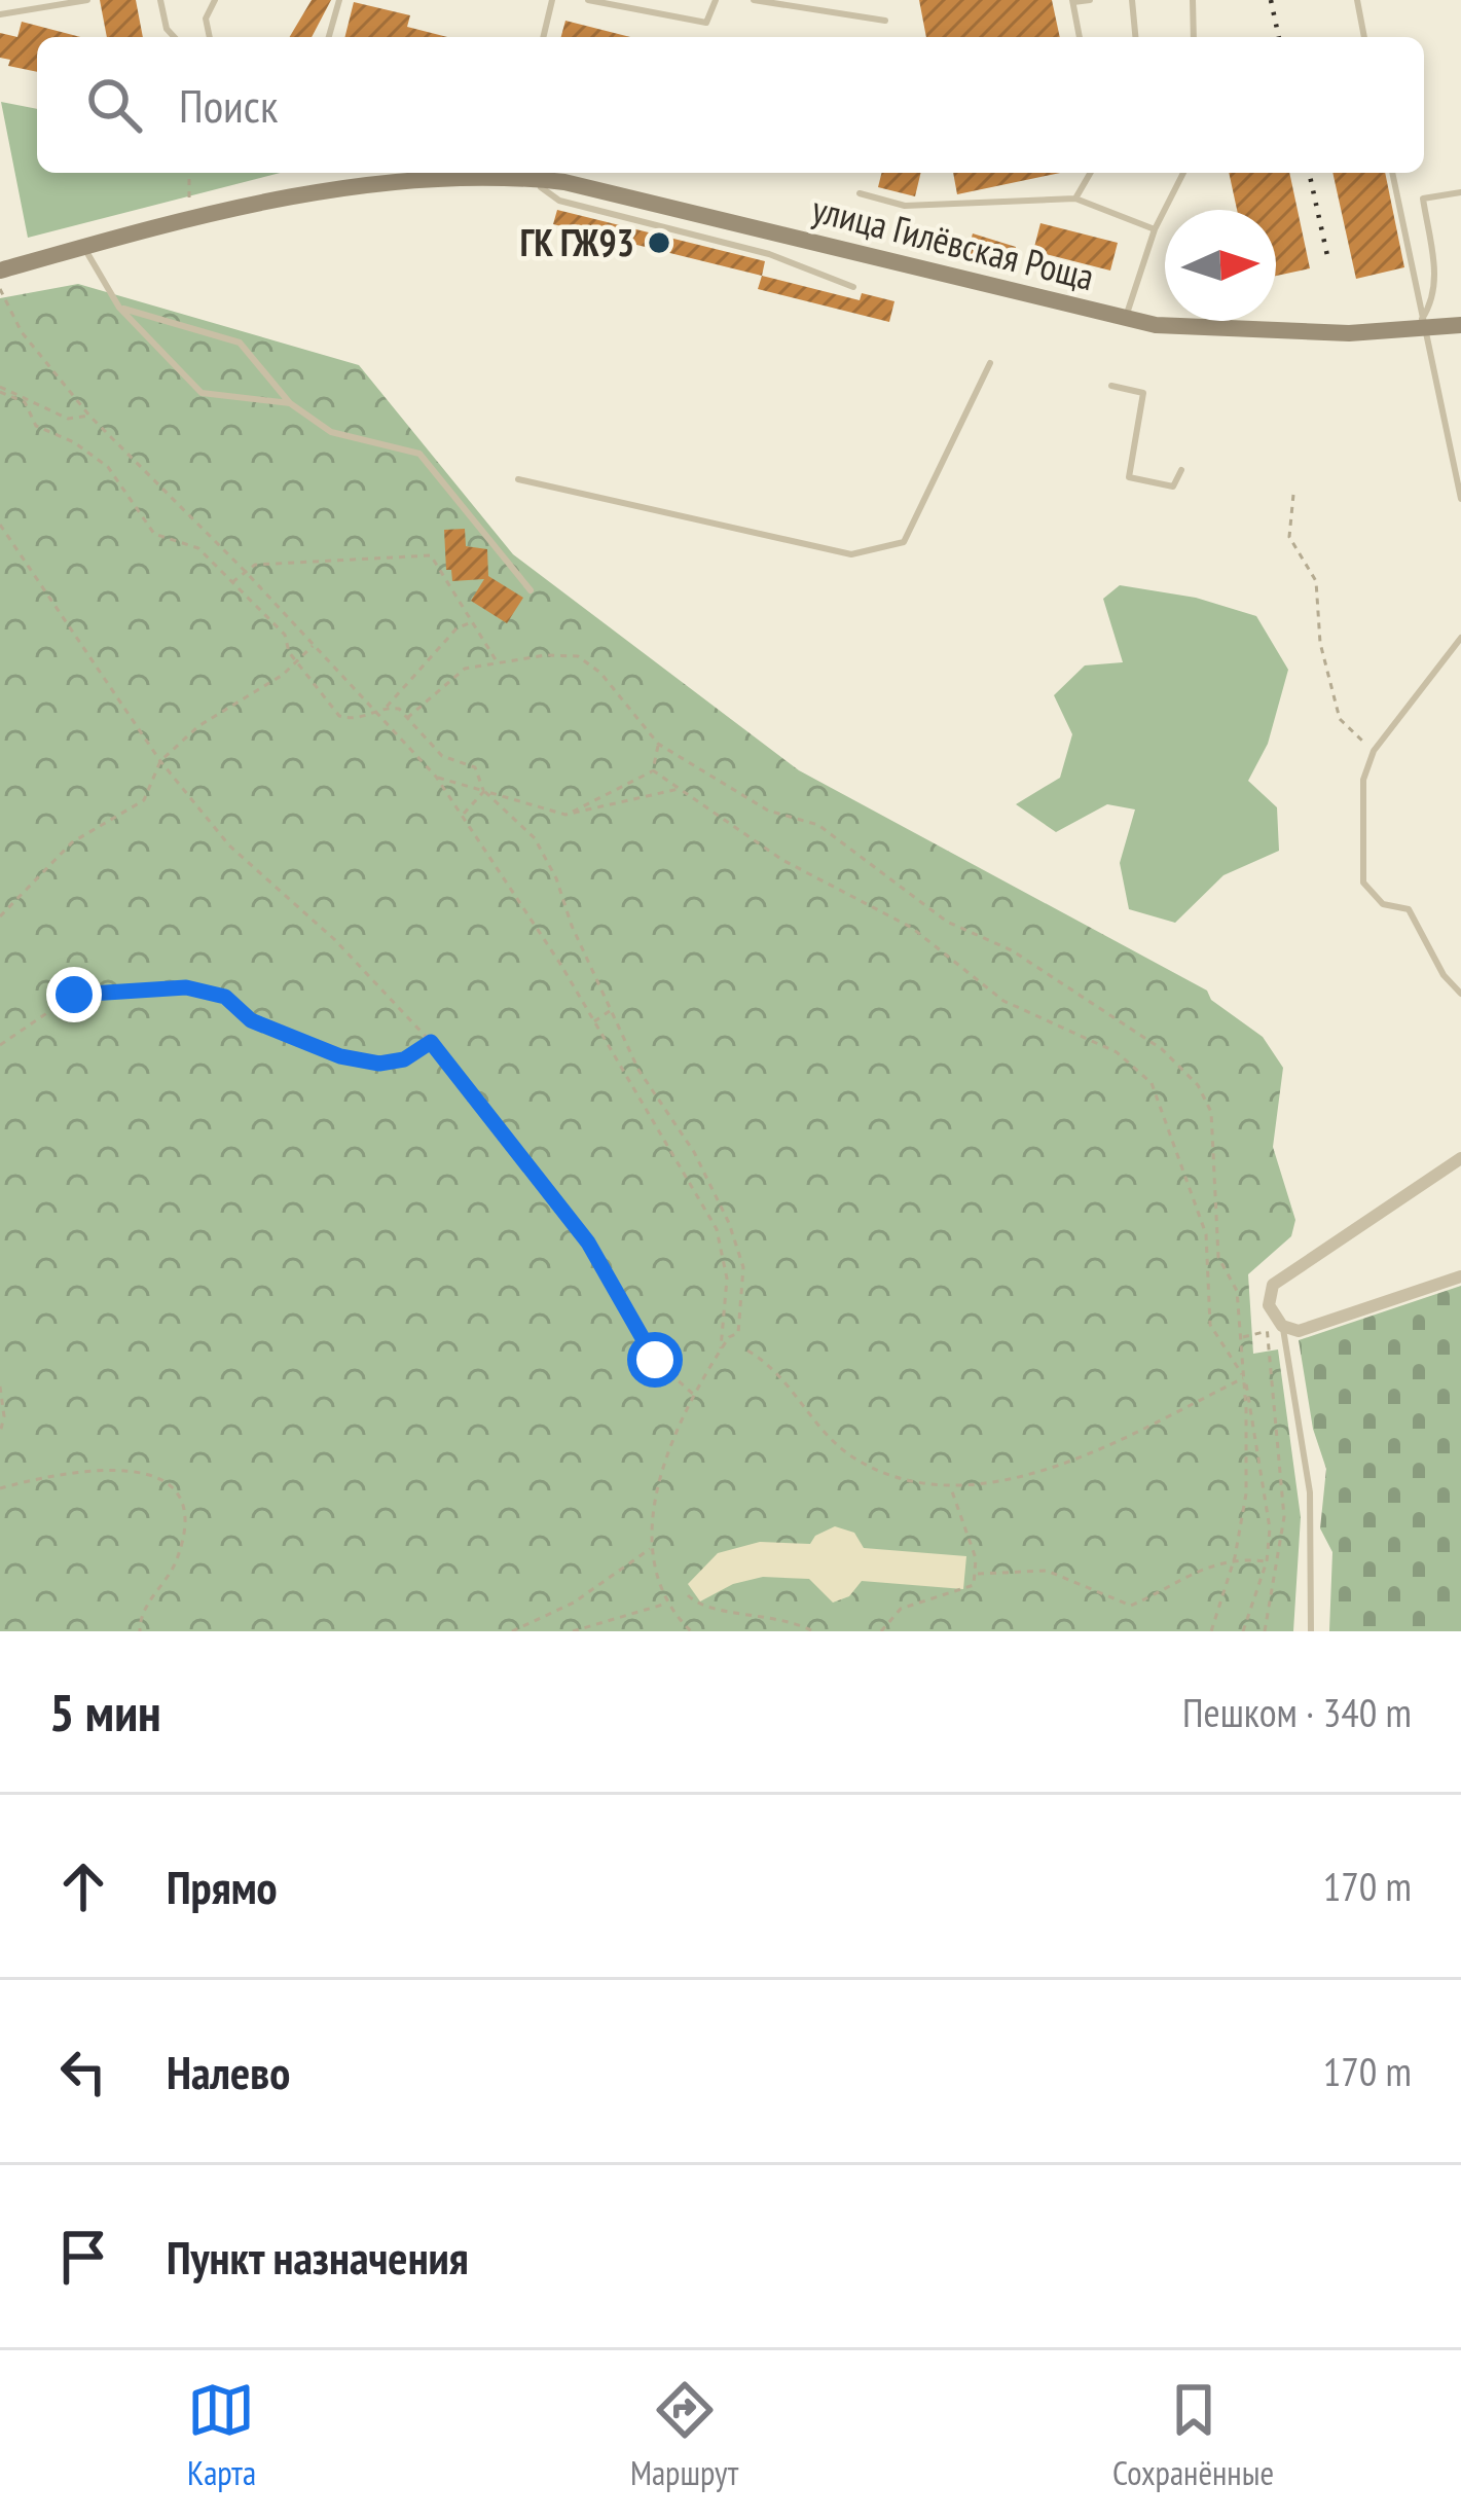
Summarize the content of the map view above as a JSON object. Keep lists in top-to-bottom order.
{
  "streets": {
    "street": ["улица Гилёвская Роща"]
  },
  "places": ["ГК ГЖ93"],
  "north": "right",
  "page": {
    "search": "Поиск",
    "heading": ["5 мин", "Пешком · 340 m"],
    "list": [
      ["Прямо", "170 m"],
      ["Налево", "170 m"],
      "Пункт назначения"
    ],
    "nav": ["Карта", "Маршрут", "Сохранённые"]
  }
}
